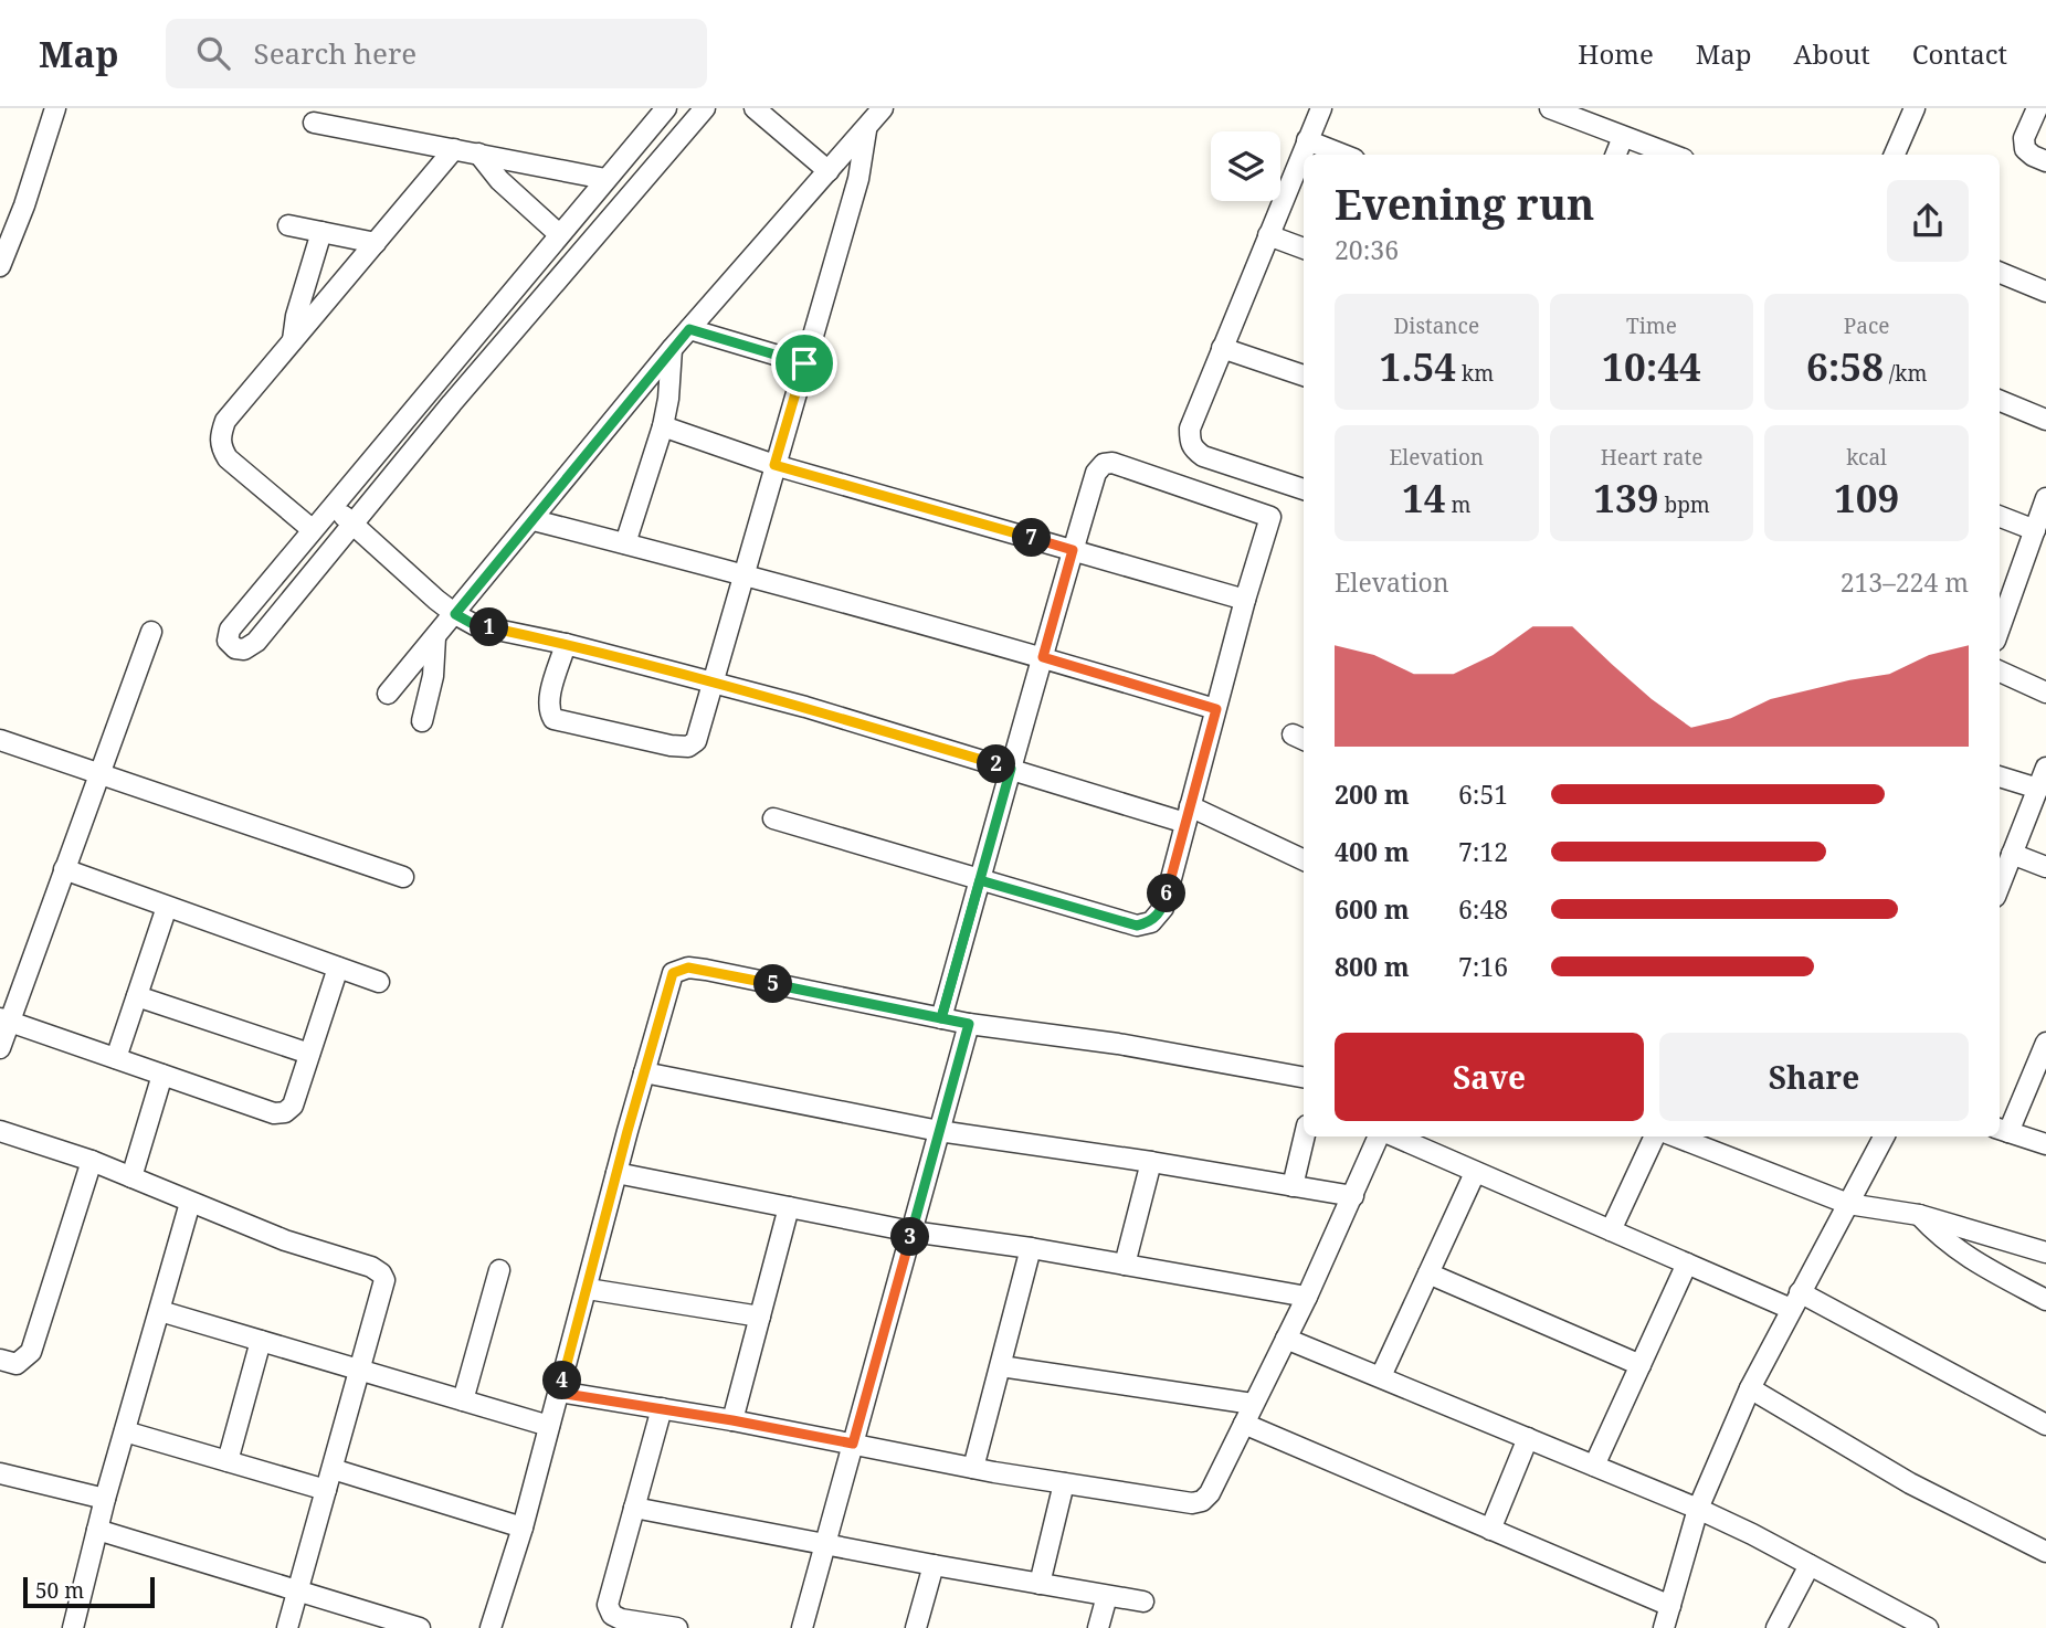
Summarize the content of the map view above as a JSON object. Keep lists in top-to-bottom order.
{
  "scale_bar": "50 m",
  "page": {
    "header": "Map",
    "search": "Search here",
    "nav": [
      "Home",
      "Map",
      "About",
      "Contact"
    ],
    "heading": ["Evening run", "20:36"],
    "stats": [
      ["Distance", "1.54 km"],
      ["Time", "10:44"],
      ["Pace", "6:58 /km"],
      ["Elevation", "14 m"],
      ["Heart rate", "139 bpm"],
      ["kcal", "109"]
    ],
    "pins": [
      "7",
      "1",
      "2",
      "6",
      "5",
      "3",
      "4"
    ],
    "chart": ["Elevation", "213–224 m"],
    "list": [
      {
        "name": "200 m",
        "note": "6:51"
      },
      {
        "name": "400 m",
        "note": "7:12"
      },
      {
        "name": "600 m",
        "note": "6:48"
      },
      {
        "name": "800 m",
        "note": "7:16"
      }
    ],
    "buttons": ["Save", "Share"],
    "scale": "50 m"
  }
}
